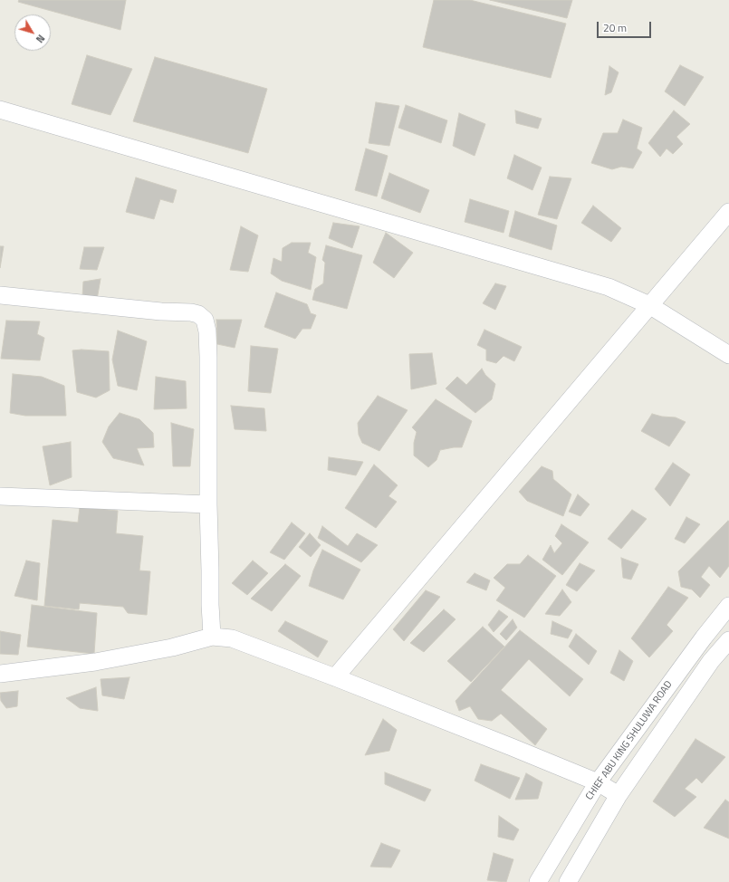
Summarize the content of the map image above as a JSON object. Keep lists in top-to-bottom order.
{
  "streets": {
    "street": ["CHIEF ABU KING SHULUWA ROAD"]
  },
  "scale_bar": "20 m",
  "north": "bottom right"
}
